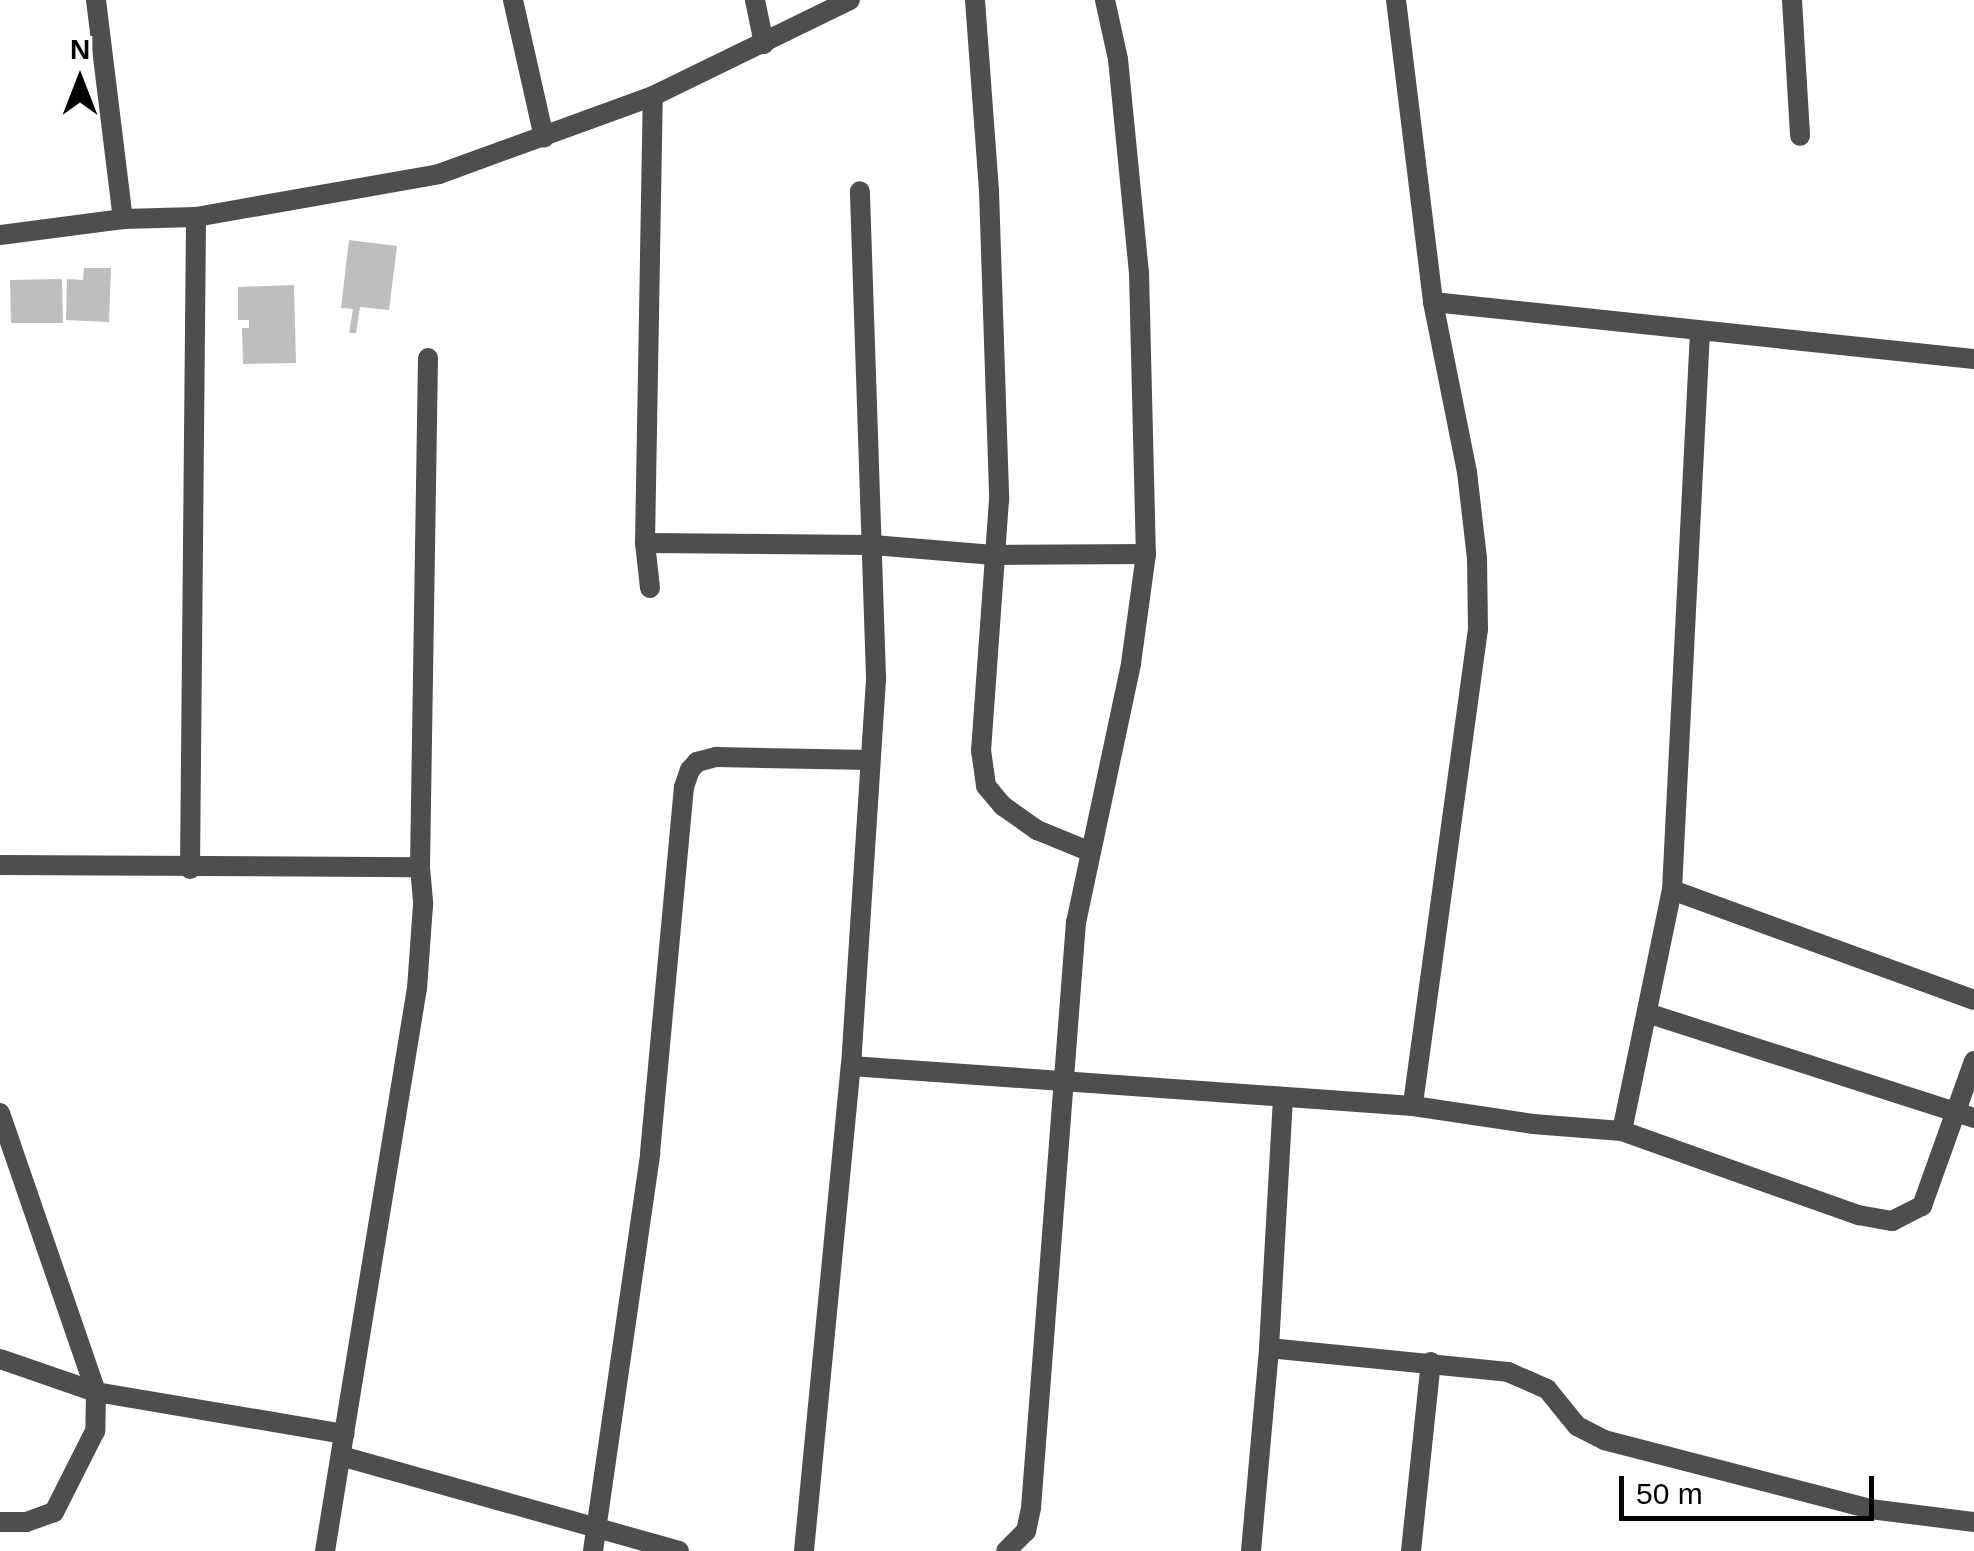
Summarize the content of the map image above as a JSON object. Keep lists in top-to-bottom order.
{
  "scale_bar": "50 m",
  "north": "top"
}
